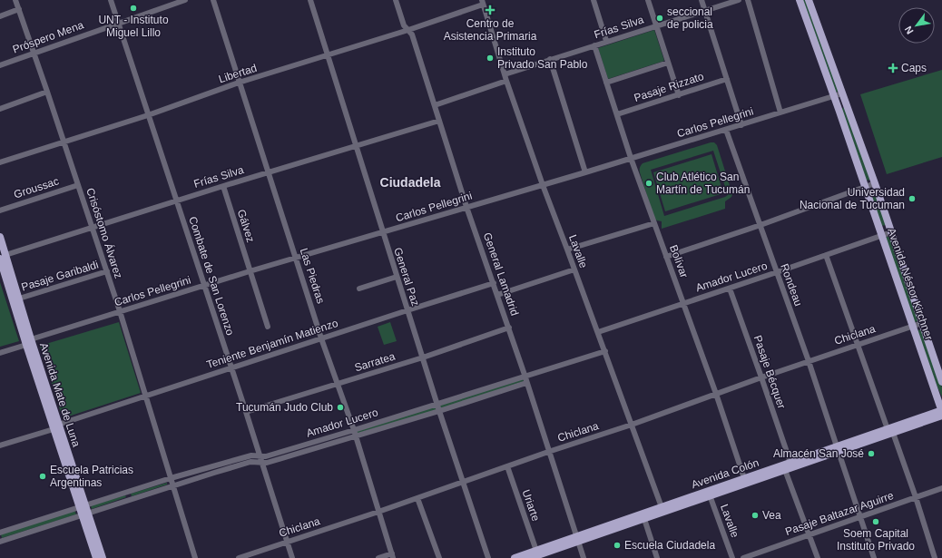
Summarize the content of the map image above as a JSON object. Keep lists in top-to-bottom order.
{
  "streets": {
    "main road": ["Avenida Néstor Kirchner", "Avenida Mate de Luna", "Avenida Colón"],
    "street": [
      "Frías Silva",
      "Próspero Mena",
      "Libertad",
      "Pasaje Rizzato",
      "Carlos Pellegrini",
      "Groussac",
      "Gálvez",
      "Crisóstomo Álvarez",
      "Lavalle",
      "Bolívar",
      "General Lamadrid",
      "Pasaje Garibaldi",
      "Combate de San Lorenzo",
      "Las Piedras",
      "General Paz",
      "Amador Lucero",
      "Rondeau",
      "Chiclana",
      "Teniente Benjamín Matienzo",
      "Sarratea",
      "Pasaje Bécquer",
      "Uriarte",
      "Pasaje Baltazar Aguirre"
    ]
  },
  "crossings": [
    ["Frías Silva", "Gálvez"],
    ["Frías Silva", "Crisóstomo Álvarez"],
    ["Frías Silva", "Lavalle"],
    ["Frías Silva", "Bolívar"],
    ["Frías Silva", "General Lamadrid"],
    ["Frías Silva", "Combate de San Lorenzo"],
    ["Frías Silva", "Las Piedras"],
    ["Frías Silva", "General Paz"],
    ["Frías Silva", "Avenida Mate de Luna"],
    ["Próspero Mena", "Crisóstomo Álvarez"],
    ["Próspero Mena", "Combate de San Lorenzo"],
    ["Libertad", "Crisóstomo Álvarez"],
    ["Libertad", "Lavalle"],
    ["Libertad", "General Lamadrid"],
    ["Libertad", "Combate de San Lorenzo"],
    ["Libertad", "Las Piedras"],
    ["Libertad", "General Paz"],
    ["Pasaje Rizzato", "Bolívar"],
    ["Carlos Pellegrini", "Gálvez"],
    ["Carlos Pellegrini", "Crisóstomo Álvarez"],
    ["Carlos Pellegrini", "Lavalle"],
    ["Carlos Pellegrini", "Bolívar"],
    ["Carlos Pellegrini", "General Lamadrid"],
    ["Carlos Pellegrini", "Combate de San Lorenzo"],
    ["Carlos Pellegrini", "Las Piedras"],
    ["Carlos Pellegrini", "General Paz"],
    ["Carlos Pellegrini", "Avenida Néstor Kirchner"],
    ["Carlos Pellegrini", "Rondeau"],
    ["Carlos Pellegrini", "Avenida Mate de Luna"],
    ["Groussac", "Crisóstomo Álvarez"],
    ["Crisóstomo Álvarez", "Pasaje Garibaldi"],
    ["Crisóstomo Álvarez", "Amador Lucero"],
    ["Crisóstomo Álvarez", "Teniente Benjamín Matienzo"],
    ["Lavalle", "Amador Lucero"],
    ["Lavalle", "Chiclana"],
    ["Lavalle", "Avenida Colón"],
    ["Bolívar", "Amador Lucero"],
    ["Bolívar", "Chiclana"],
    ["Bolívar", "Avenida Colón"],
    ["General Lamadrid", "Amador Lucero"],
    ["General Lamadrid", "Chiclana"],
    ["General Lamadrid", "Teniente Benjamín Matienzo"],
    ["General Lamadrid", "Sarratea"],
    ["General Lamadrid", "Avenida Colón"],
    ["Pasaje Garibaldi", "Avenida Mate de Luna"],
    ["Combate de San Lorenzo", "Amador Lucero"],
    ["Combate de San Lorenzo", "Chiclana"],
    ["Combate de San Lorenzo", "Teniente Benjamín Matienzo"],
    ["Combate de San Lorenzo", "Sarratea"],
    ["Las Piedras", "Amador Lucero"],
    ["Las Piedras", "Chiclana"],
    ["Las Piedras", "Teniente Benjamín Matienzo"],
    ["Las Piedras", "Sarratea"],
    ["General Paz", "Amador Lucero"],
    ["General Paz", "Chiclana"],
    ["General Paz", "Teniente Benjamín Matienzo"],
    ["General Paz", "Sarratea"],
    ["Amador Lucero", "Avenida Néstor Kirchner"],
    ["Amador Lucero", "Rondeau"],
    ["Amador Lucero", "Pasaje Bécquer"],
    ["Amador Lucero", "Avenida Mate de Luna"],
    ["Avenida Néstor Kirchner", "Chiclana"],
    ["Avenida Néstor Kirchner", "Avenida Colón"],
    ["Rondeau", "Chiclana"],
    ["Rondeau", "Avenida Colón"],
    ["Rondeau", "Pasaje Baltazar Aguirre"],
    ["Chiclana", "Pasaje Bécquer"],
    ["Chiclana", "Uriarte"],
    ["Teniente Benjamín Matienzo", "Avenida Mate de Luna"],
    ["Pasaje Bécquer", "Avenida Colón"],
    ["Avenida Colón", "Uriarte"]
  ],
  "districts": ["Ciudadela"],
  "places": {
    "other": [
      "UNT - Instituto Miguel Lillo",
      "seccional de policia",
      "Instituto Privado San Pablo",
      "Club Atlético San Martín de Tucumán",
      "Universidad Nacional de Tucuman",
      "Tucumán Judo Club",
      "Almacén San José",
      "Escuela Patricias Argentinas",
      "Vea",
      "Soem Capital Instituto Privado",
      "Escuela Ciudadela"
    ],
    "health": ["Centro de Asistencia Primaria", "Caps"]
  },
  "north": "bottom left"
}
